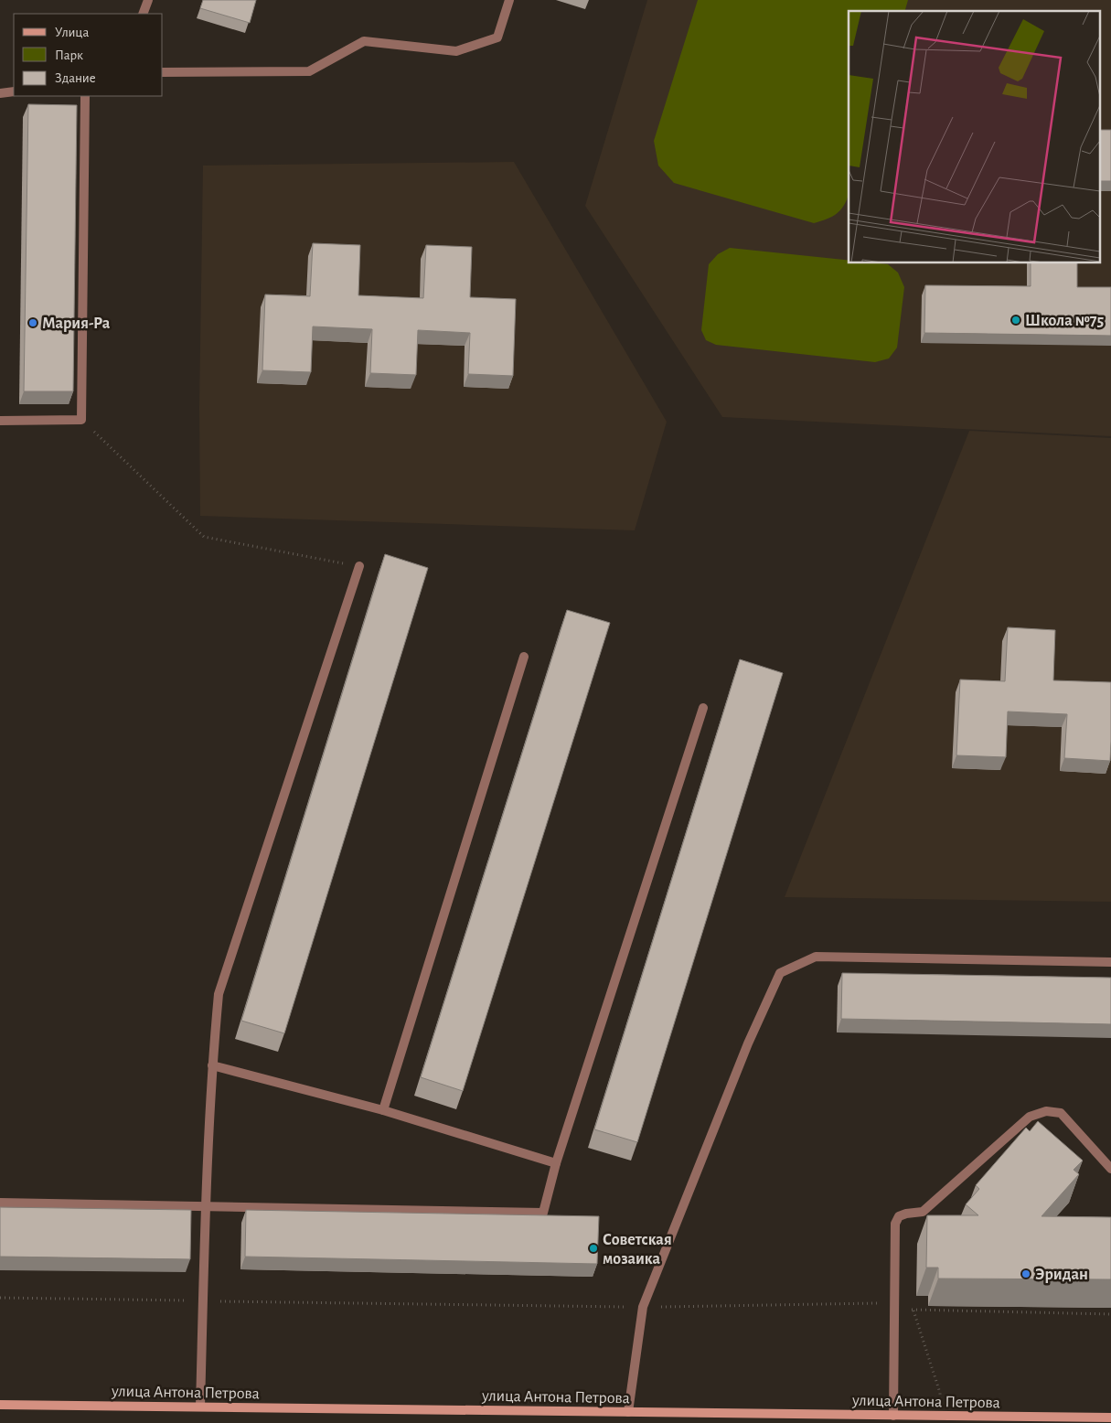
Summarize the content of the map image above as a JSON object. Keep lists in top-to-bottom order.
{
  "streets": {
    "main road": ["улица Антона Петрова"]
  },
  "places": [
    "Школа №75",
    "Мария-Ра",
    "Советская мозаика",
    "Эридан"
  ],
  "legend": ["Улица", "Парк", "Здание"]
}
